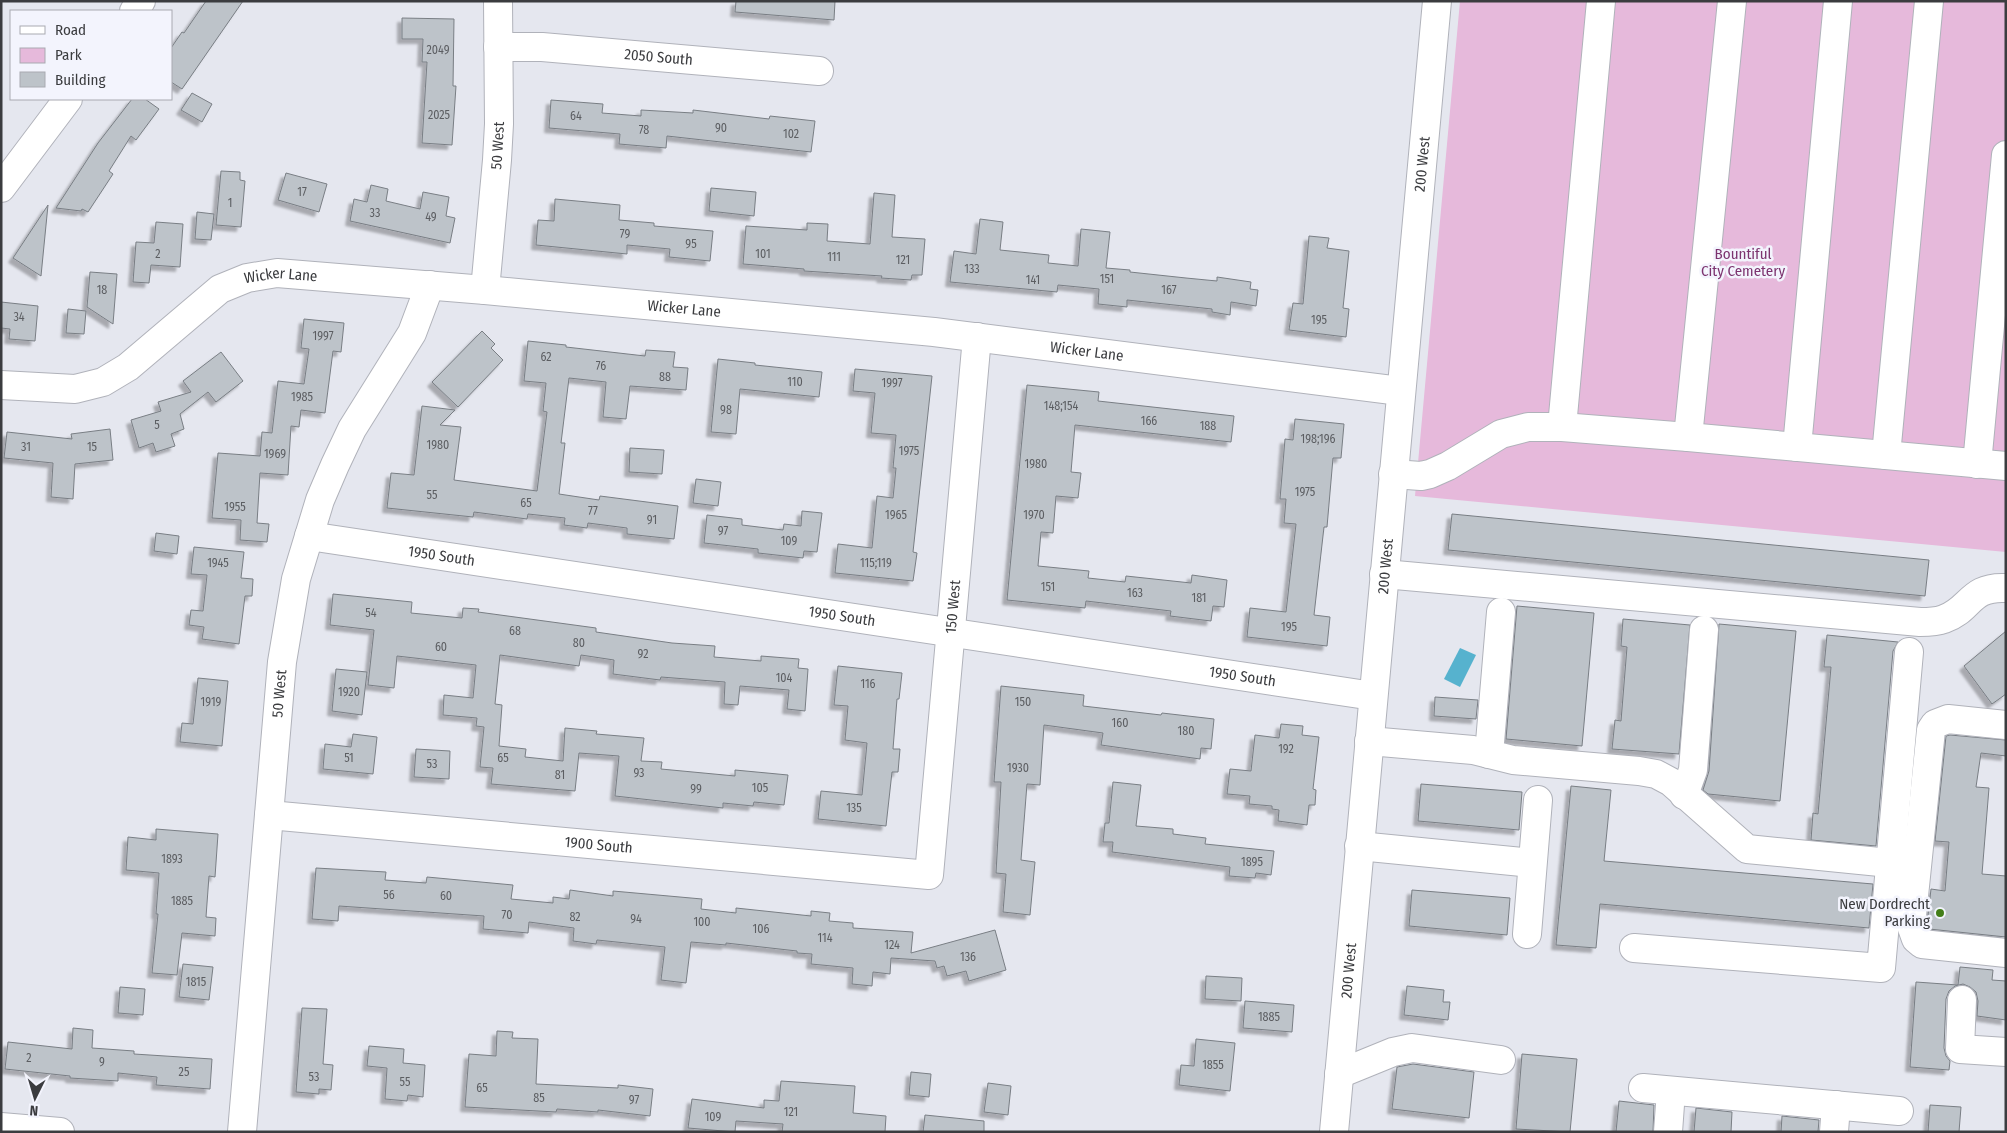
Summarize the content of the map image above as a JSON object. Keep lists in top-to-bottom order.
{
  "streets": {
    "street": [
      "2050 South",
      "50 West",
      "200 West",
      "Wicker Lane",
      "1950 South",
      "150 West",
      "1900 South"
    ]
  },
  "crossings": [
    ["2050 South", "50 West"],
    ["50 West", "Wicker Lane"],
    ["50 West", "1950 South"],
    ["50 West", "1900 South"],
    ["200 West", "Wicker Lane"],
    ["200 West", "1950 South"],
    ["Wicker Lane", "150 West"],
    ["1950 South", "150 West"],
    ["150 West", "1900 South"]
  ],
  "parks": ["Bountiful City Cemetery"],
  "places": ["New Dordrecht Parking"],
  "house_numbers": [
    "2049",
    "2025",
    "64",
    "90",
    "78",
    "102",
    "17",
    "1",
    "33",
    "49",
    "79",
    "95",
    "2",
    "101",
    "111",
    "121",
    "133",
    "151",
    "141",
    "18",
    "167",
    "34",
    "195",
    "1997",
    "62",
    "76",
    "88",
    "110",
    "1997",
    "1985",
    "148;154",
    "98",
    "166",
    "5",
    "188",
    "198;196",
    "1980",
    "31",
    "15",
    "1975",
    "1969",
    "1980",
    "1975",
    "55",
    "65",
    "1955",
    "77",
    "1965",
    "1970",
    "91",
    "97",
    "109",
    "1945",
    "115;119",
    "151",
    "163",
    "181",
    "54",
    "195",
    "68",
    "80",
    "60",
    "92",
    "104",
    "116",
    "1920",
    "1919",
    "150",
    "160",
    "180",
    "192",
    "51",
    "65",
    "53",
    "1930",
    "93",
    "81",
    "105",
    "99",
    "135",
    "1893",
    "1895",
    "56",
    "60",
    "1885",
    "70",
    "82",
    "94",
    "100",
    "106",
    "114",
    "124",
    "136",
    "1815",
    "1885",
    "2",
    "9",
    "1855",
    "25",
    "53",
    "55",
    "65",
    "85",
    "97",
    "121",
    "109"
  ],
  "legend": ["Road", "Park", "Building"],
  "north": "bottom"
}
